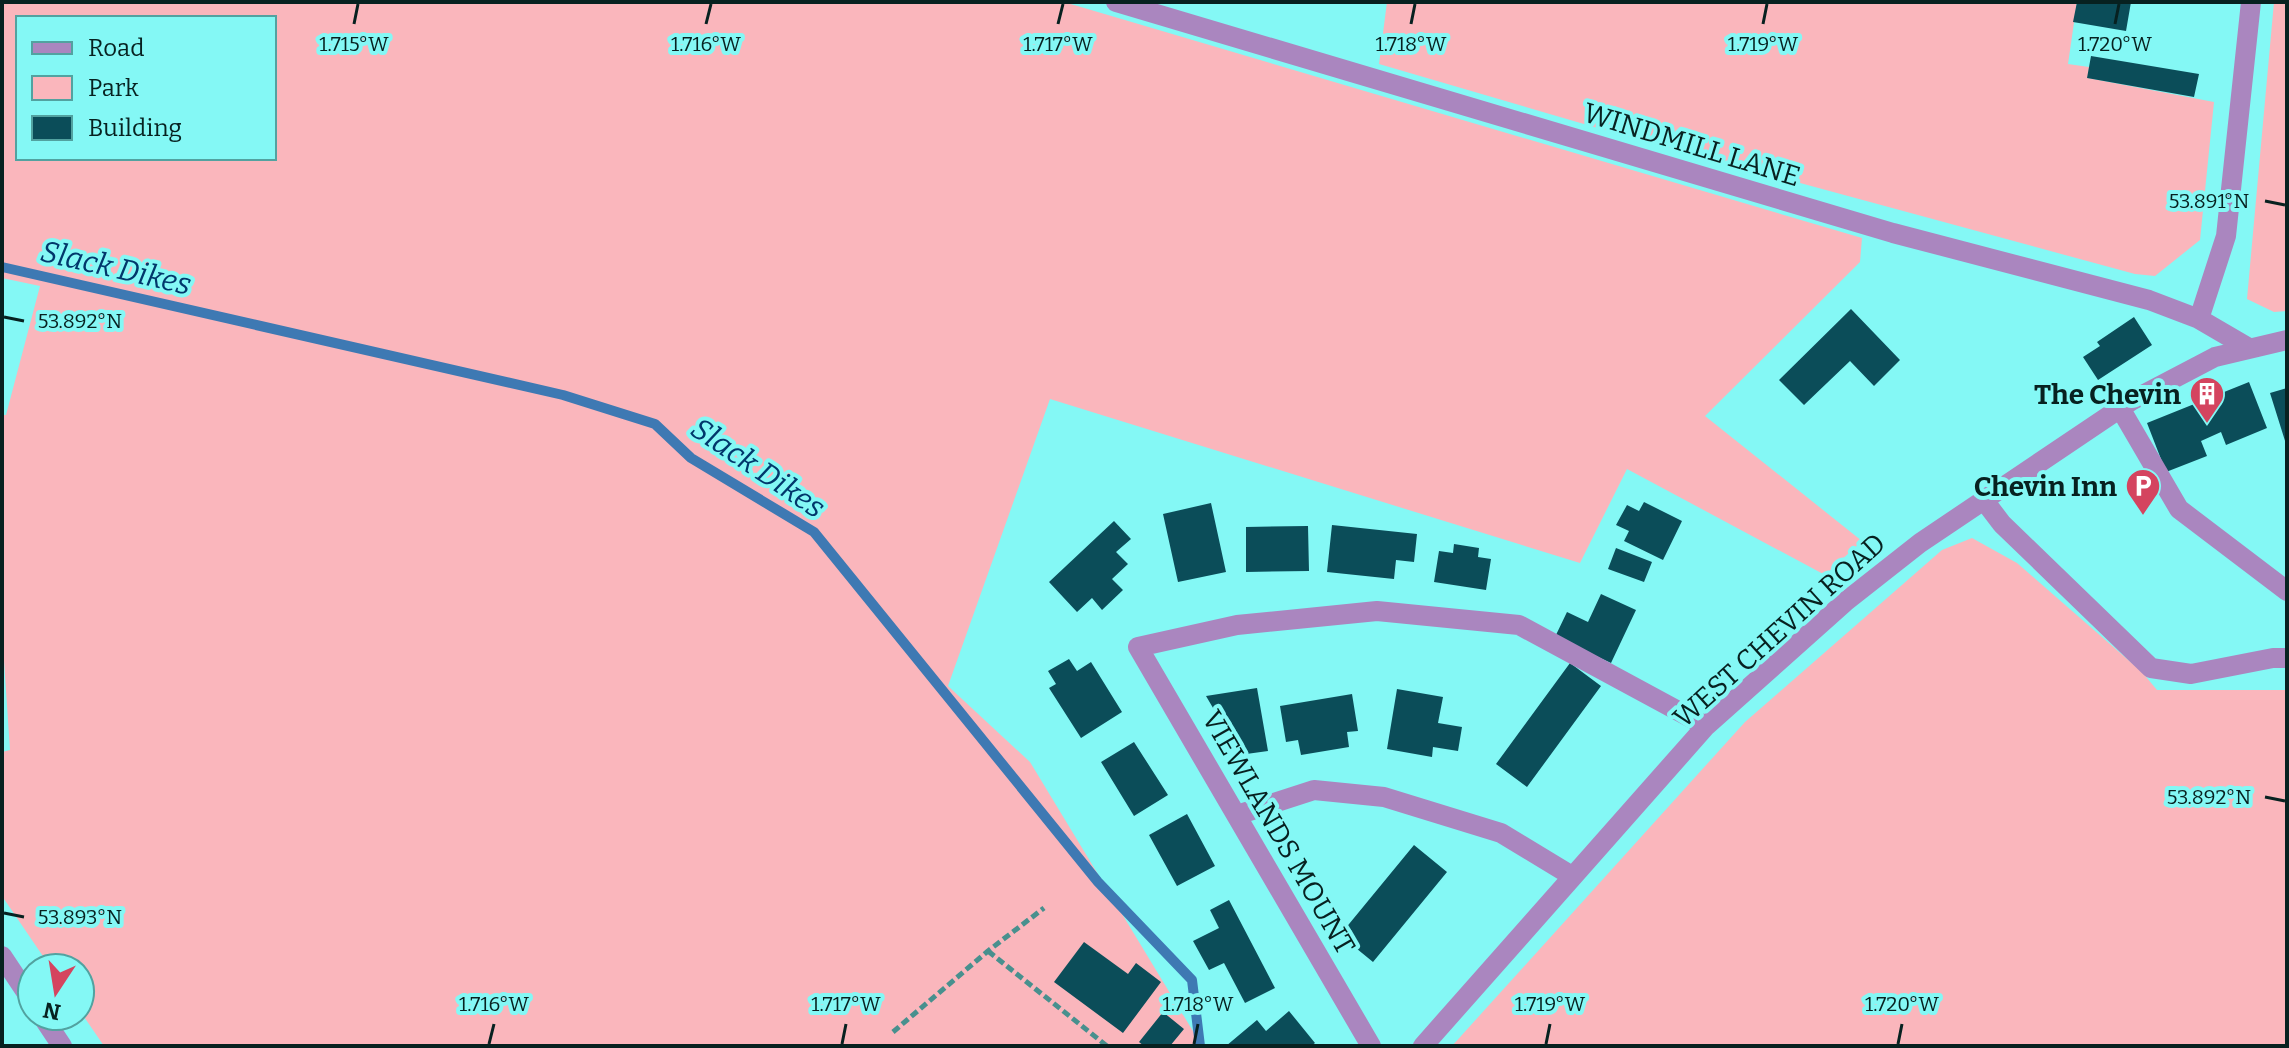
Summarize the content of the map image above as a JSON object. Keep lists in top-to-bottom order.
{
  "streets": {
    "street": ["WINDMILL LANE", "WEST CHEVIN ROAD", "VIEWLANDS MOUNT"]
  },
  "crossings": [
    ["WINDMILL LANE", "WEST CHEVIN ROAD"],
    ["WEST CHEVIN ROAD", "VIEWLANDS MOUNT"]
  ],
  "water": ["Slack Dikes"],
  "places": {
    "building": ["The Chevin"],
    "parking": ["Chevin Inn"]
  },
  "legend": ["Road", "Park", "Building"],
  "north": "bottom",
  "coordinates": [
    "1.715°W",
    "1.716°W",
    "1.717°W",
    "1.718°W",
    "1.719°W",
    "1.720°W",
    "53.891°N",
    "53.892°N",
    "53.893°N"
  ]
}
